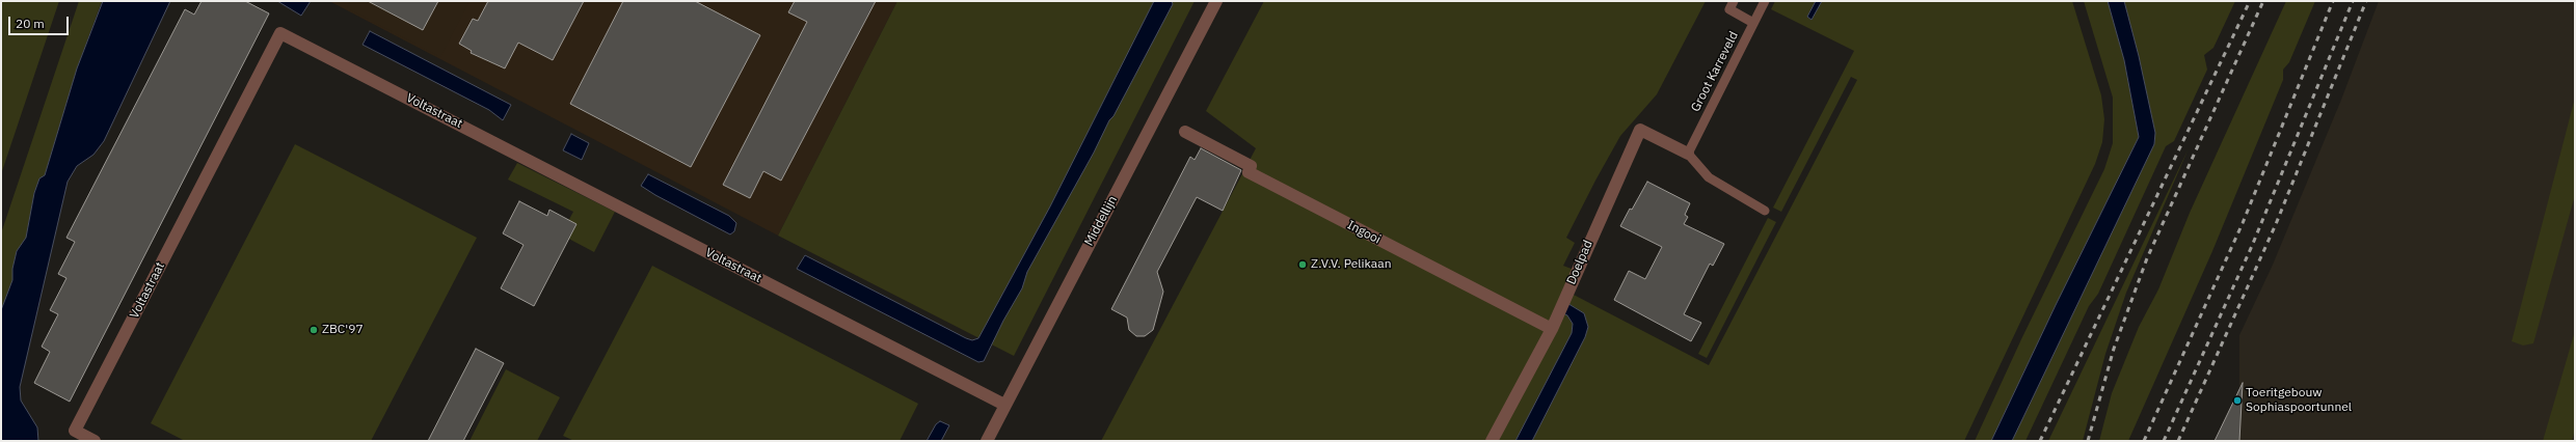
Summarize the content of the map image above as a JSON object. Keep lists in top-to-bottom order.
{
  "streets": {
    "street": [
      "Voltastraat",
      "Middellijn",
      "Ingooi",
      "Doelpad"
    ],
    "lane": ["Groot Karreveld"]
  },
  "crossings": [
    ["Groot Karreveld", "Doelpad"],
    ["Voltastraat", "Middellijn"],
    ["Ingooi", "Doelpad"]
  ],
  "places": ["Z.V.V. Pelikaan", "ZBC'97", "Toeritgebouw Sophiaspoortunnel"],
  "scale_bar": "20 m"
}
